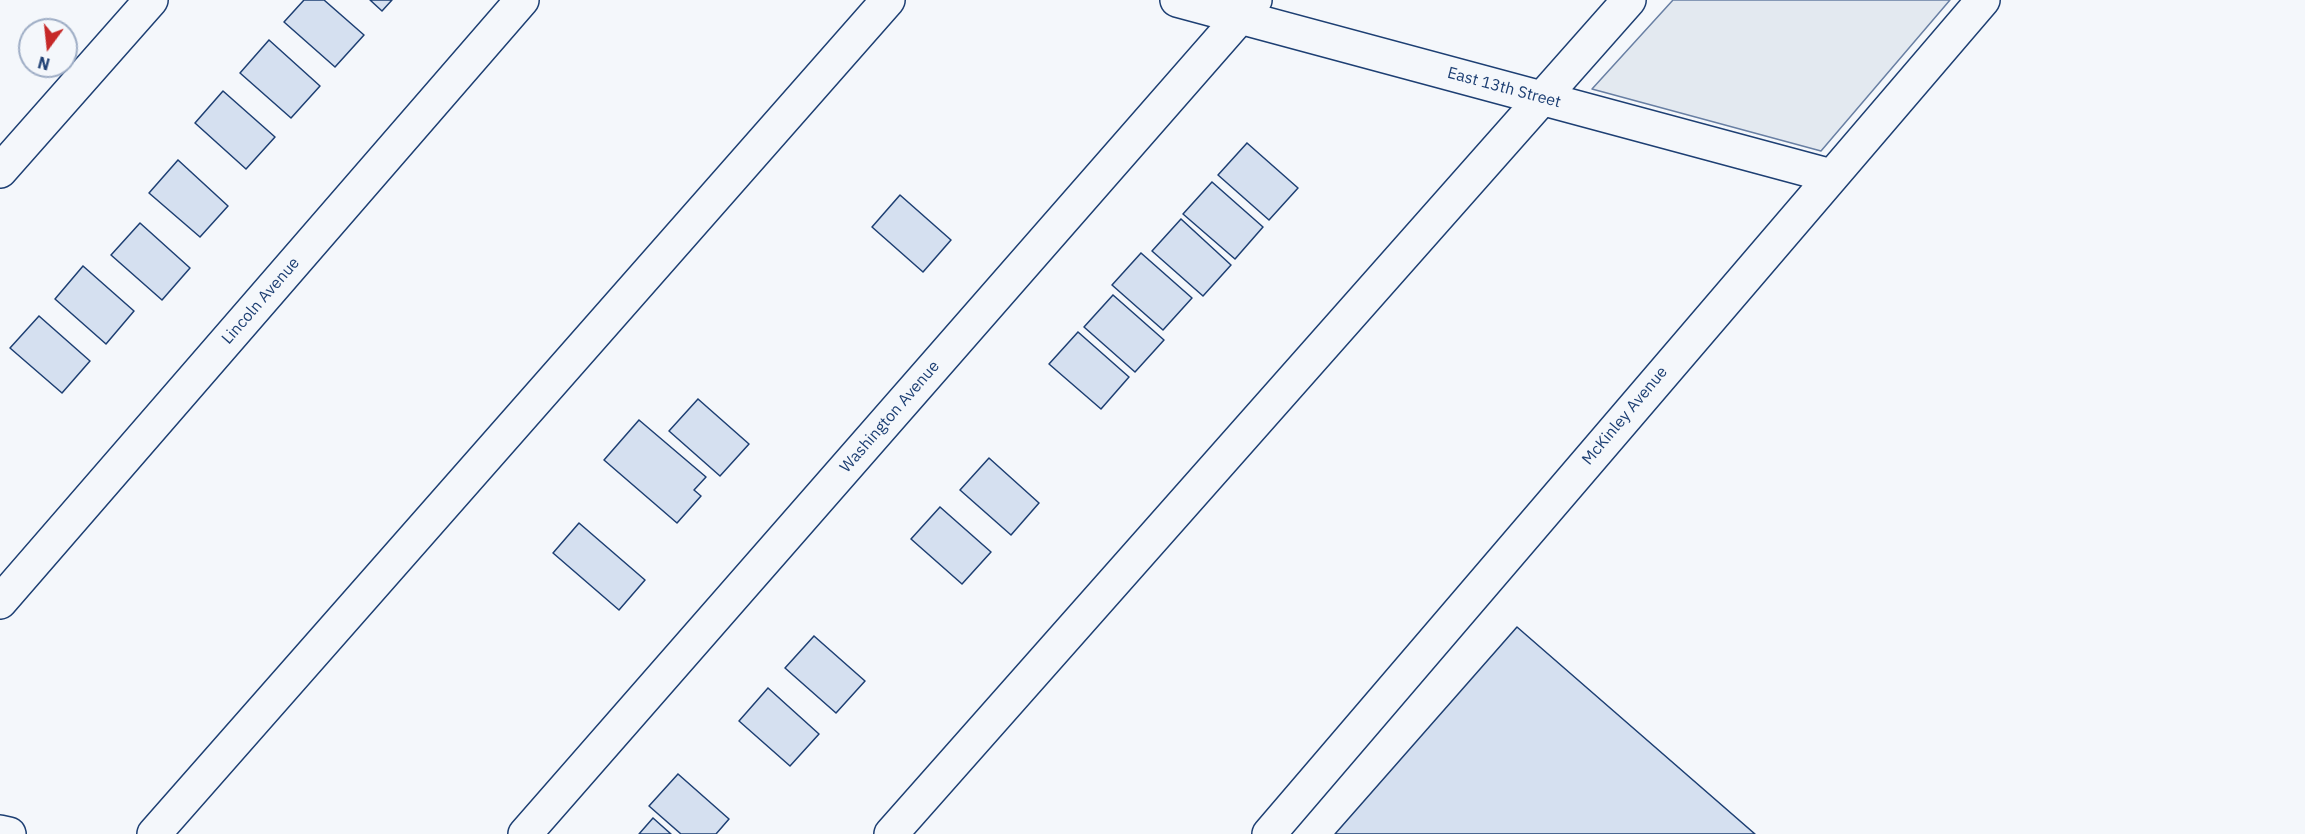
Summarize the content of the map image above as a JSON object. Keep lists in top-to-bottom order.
{
  "streets": {
    "street": [
      "East 13th Street",
      "Lincoln Avenue",
      "McKinley Avenue",
      "Washington Avenue"
    ]
  },
  "crossings": [
    ["East 13th Street", "McKinley Avenue"],
    ["East 13th Street", "Washington Avenue"]
  ],
  "north": "bottom"
}
